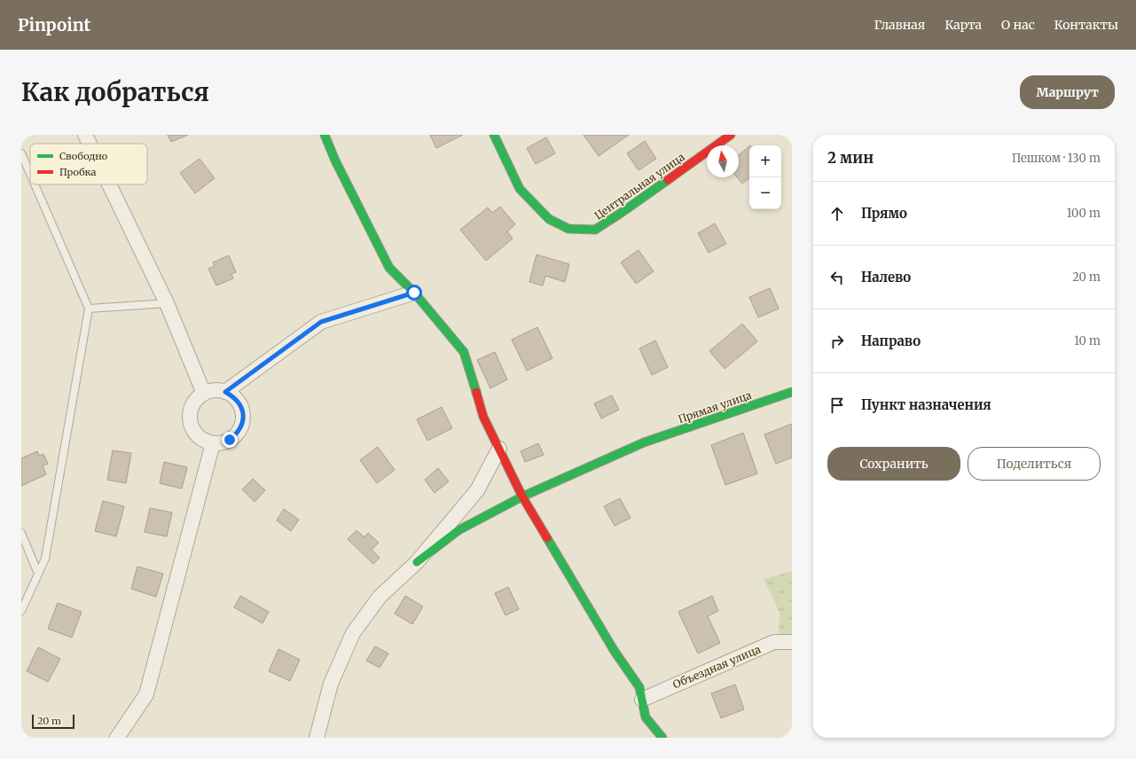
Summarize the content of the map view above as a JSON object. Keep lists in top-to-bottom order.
{
  "streets": {
    "street": ["Центральная улица", "Прямая улица", "Объездная улица"]
  },
  "legend": ["Свободно", "Пробка"],
  "scale_bar": "20 m",
  "north": "top",
  "page": {
    "header": "Pinpoint",
    "nav": [
      "Главная",
      "Карта",
      "О нас",
      "Контакты"
    ],
    "buttons": [
      "Маршрут",
      ["Сохранить", "Поделиться"]
    ],
    "title": "Как добраться",
    "heading": ["2 мин", "Пешком · 130 m"],
    "map_buttons": ["+", "−"],
    "list": [
      ["Прямо", "100 m"],
      ["Налево", "20 m"],
      ["Направо", "10 m"],
      "Пункт назначения"
    ],
    "scale": "20 m"
  }
}
